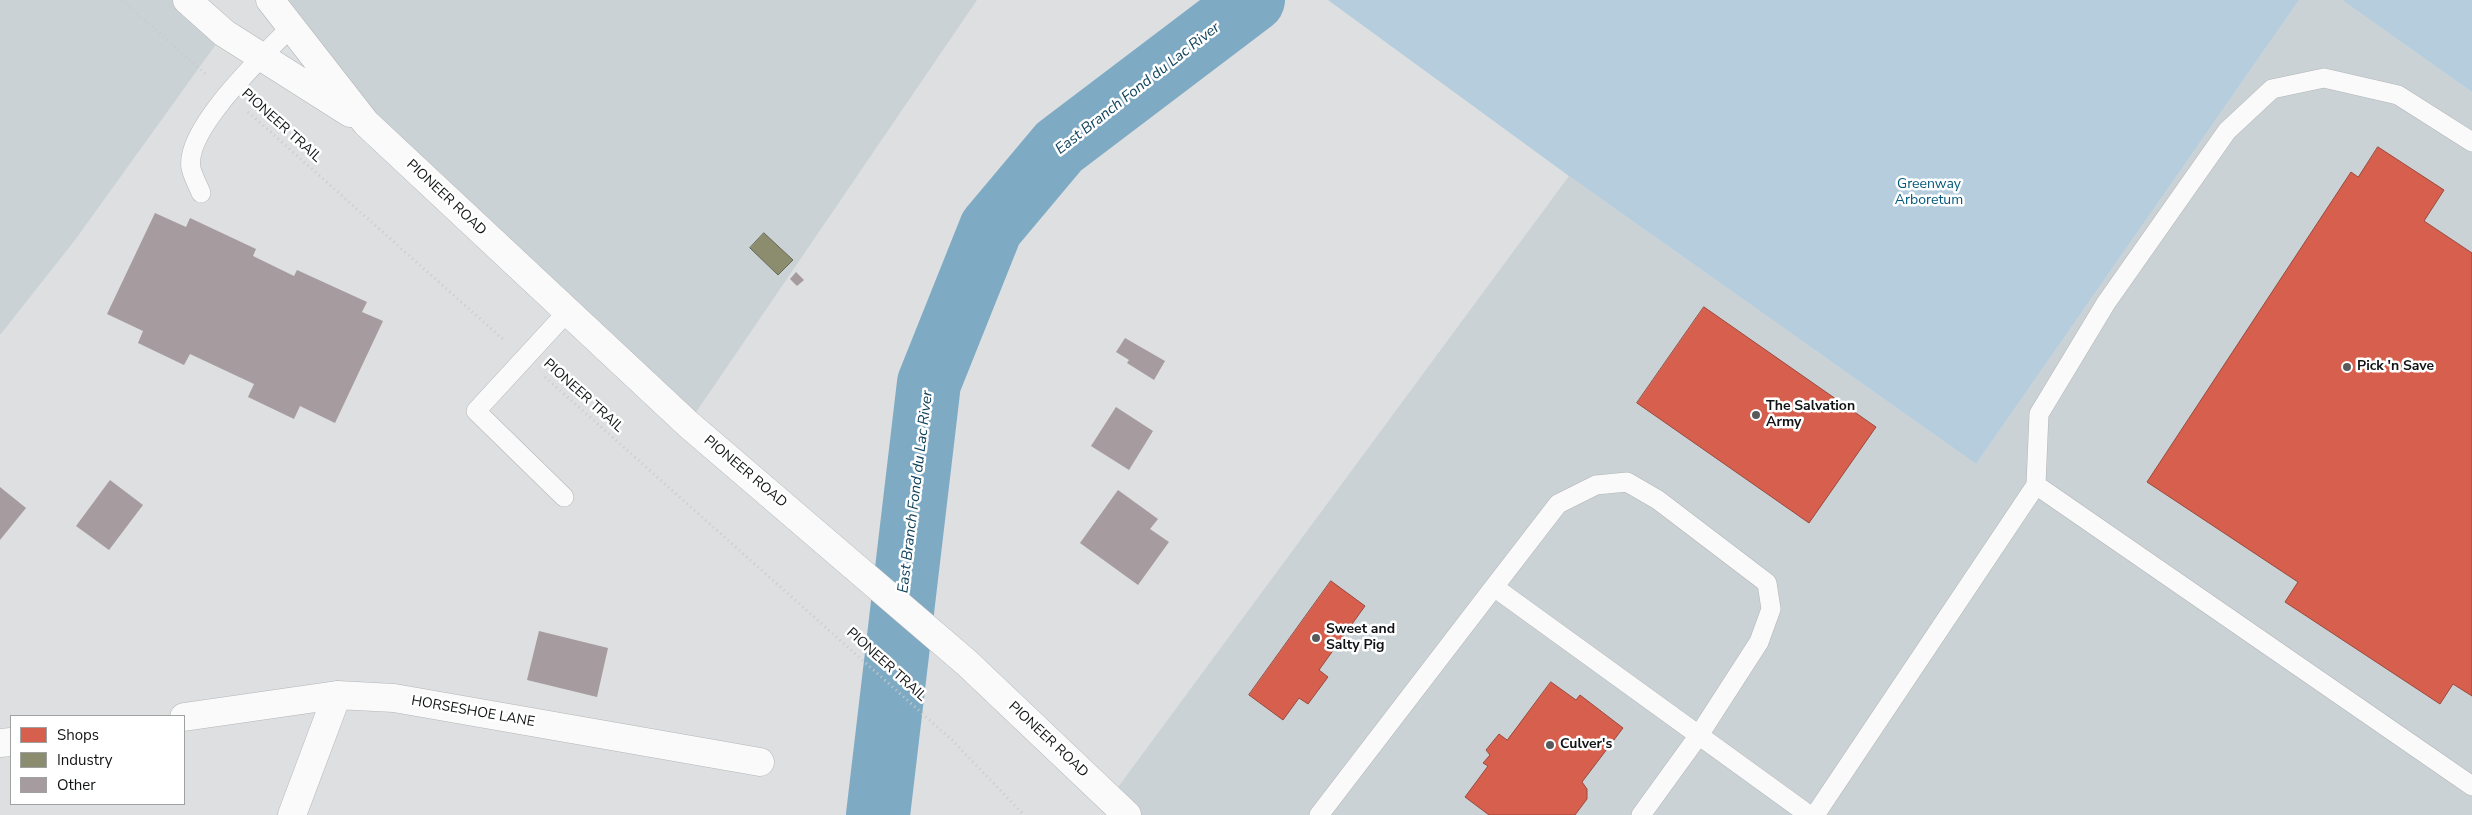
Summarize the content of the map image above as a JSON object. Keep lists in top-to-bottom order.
{
  "streets": {
    "main road": ["PIONEER ROAD", "HORSESHOE LANE"],
    "path": ["PIONEER TRAIL"]
  },
  "water": ["East Branch Fond du Lac River"],
  "parks": ["Greenway Arboretum"],
  "places": [
    "Pick 'n Save",
    "The Salvation Army",
    "Sweet and Salty Pig",
    "Culver's"
  ],
  "legend": ["Shops", "Industry", "Other"]
}
